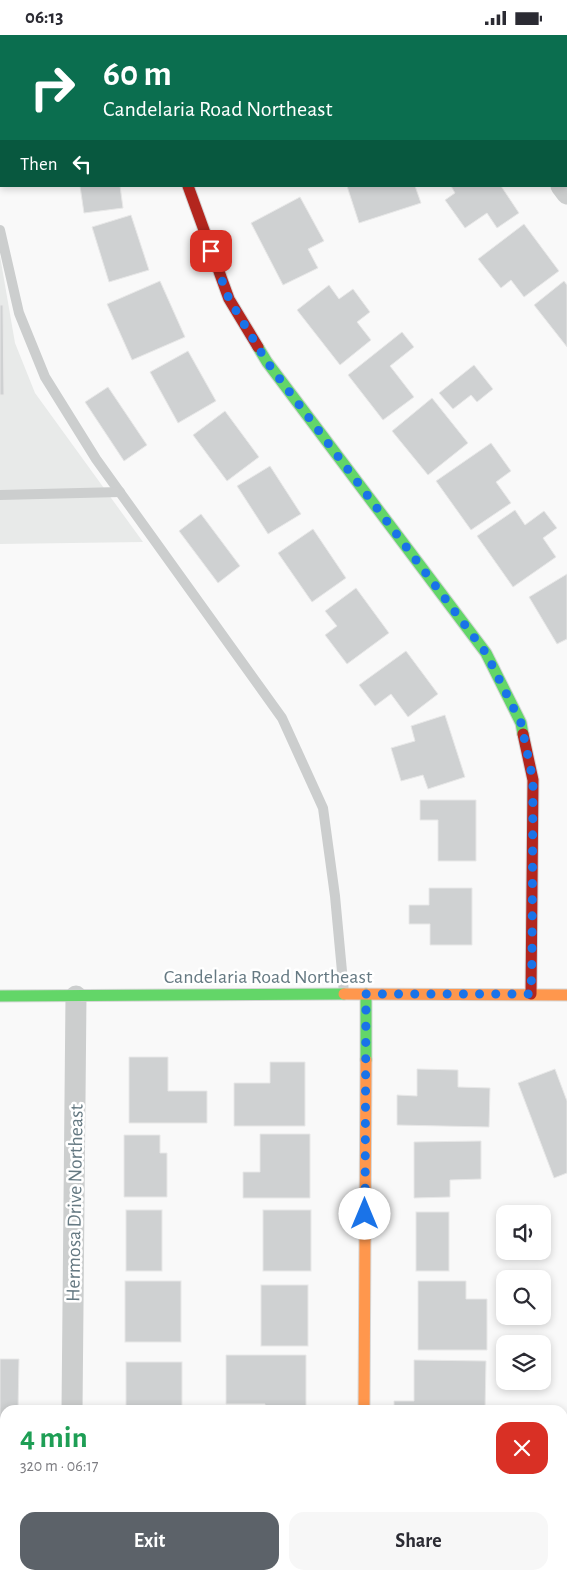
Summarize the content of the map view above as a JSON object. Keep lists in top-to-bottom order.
{
  "streets": {
    "street": ["Candelaria Road Northeast", "Hermosa Drive Northeast"]
  },
  "crossings": [
    ["Candelaria Road Northeast", "Hermosa Drive Northeast"]
  ],
  "page": {
    "status": "06:13",
    "turn": ["60 m", "Candelaria Road Northeast"],
    "then": "Then",
    "heading": ["4 min", "320 m · 06:17"],
    "buttons": ["Exit", "Share"]
  }
}
